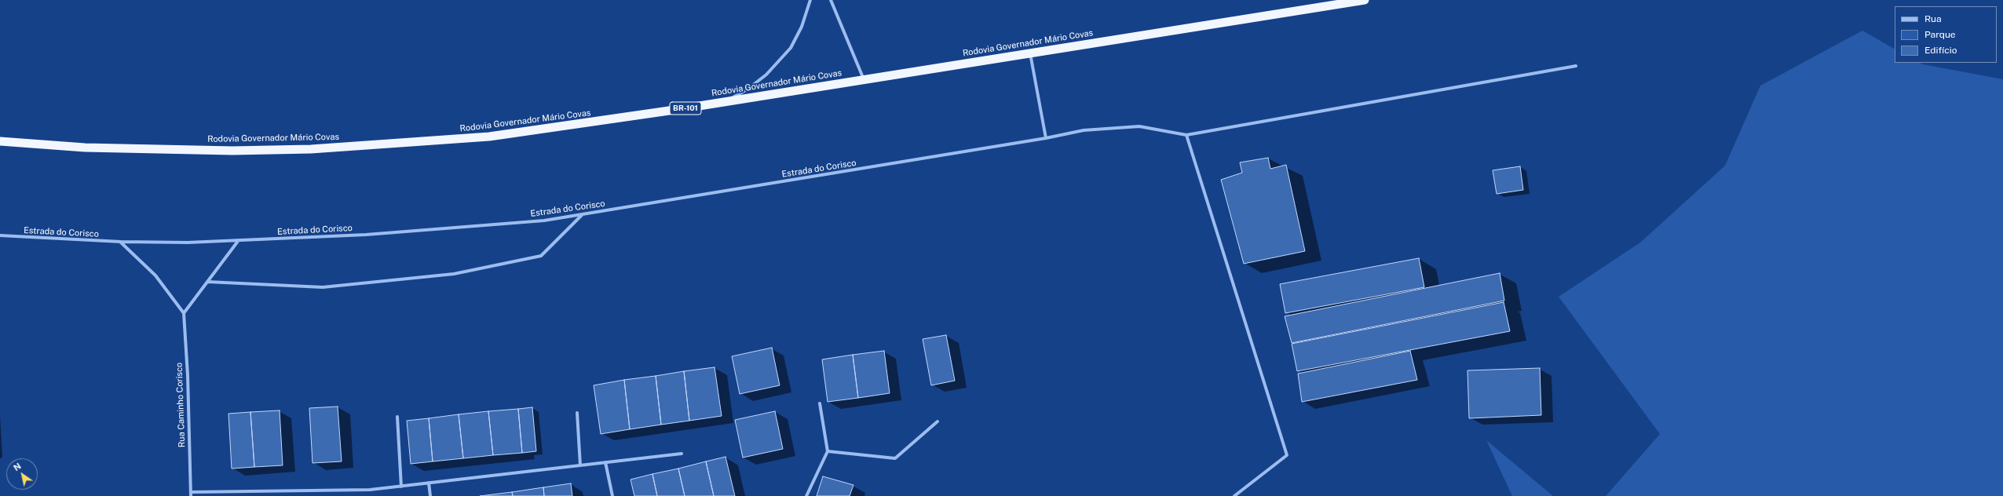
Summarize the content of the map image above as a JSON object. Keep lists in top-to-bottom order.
{
  "streets": {
    "highway": ["Rodovia Governador Mário Covas", "BR-101"],
    "street": ["Estrada do Corisco", "Rua Caminho Corisco"]
  },
  "legend": ["Rua", "Parque", "Edifício"],
  "north": "top left"
}
